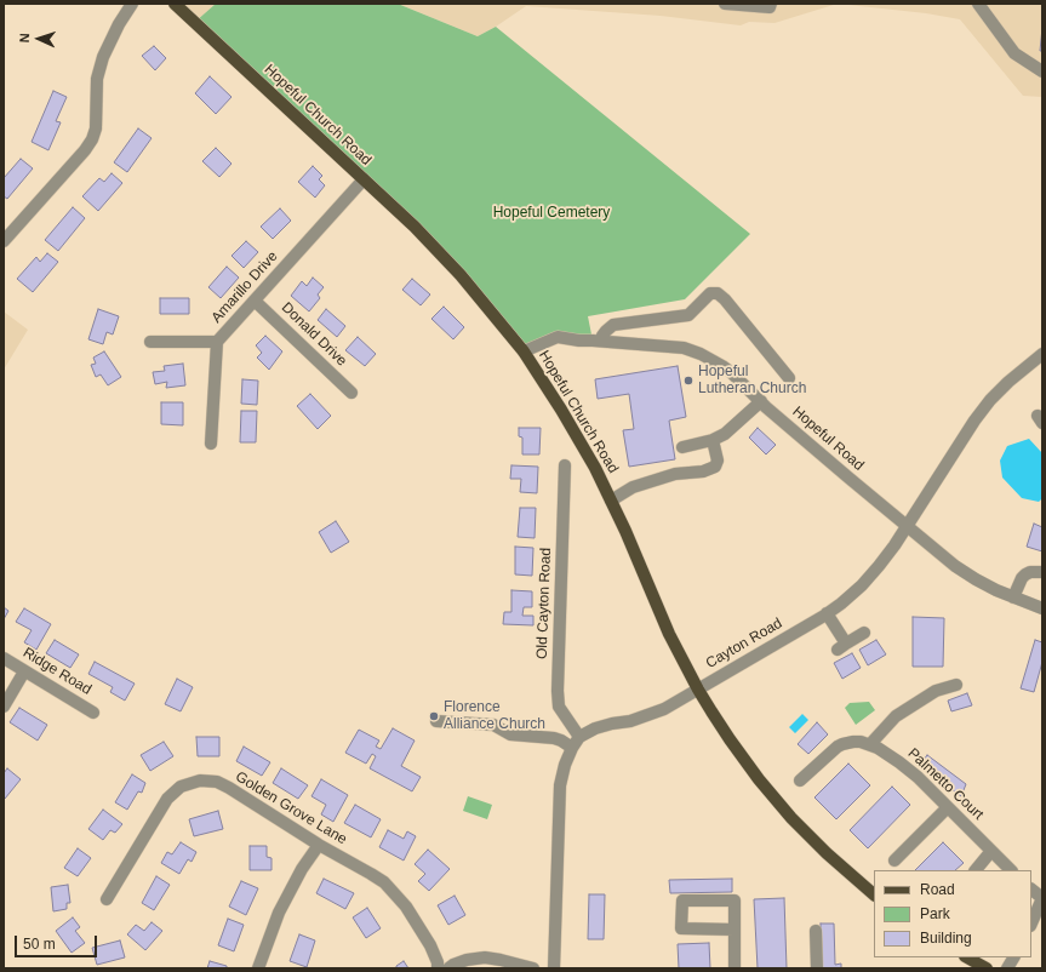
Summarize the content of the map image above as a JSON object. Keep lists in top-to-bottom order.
{
  "streets": {
    "main road": ["Hopeful Church Road"],
    "street": [
      "Amarillo Drive",
      "Donald Drive",
      "Hopeful Road",
      "Old Cayton Road",
      "Cayton Road",
      "Ridge Road",
      "Palmetto Court",
      "Golden Grove Lane"
    ]
  },
  "crossings": [
    ["Hopeful Church Road", "Amarillo Drive"],
    ["Hopeful Church Road", "Hopeful Road"],
    ["Hopeful Church Road", "Cayton Road"],
    ["Amarillo Drive", "Donald Drive"],
    ["Hopeful Road", "Cayton Road"],
    ["Old Cayton Road", "Cayton Road"]
  ],
  "parks": ["Hopeful Cemetery"],
  "places": ["Hopeful Lutheran Church", "Florence Alliance Church"],
  "legend": ["Road", "Park", "Building"],
  "scale_bar": "50 m",
  "north": "left"
}
